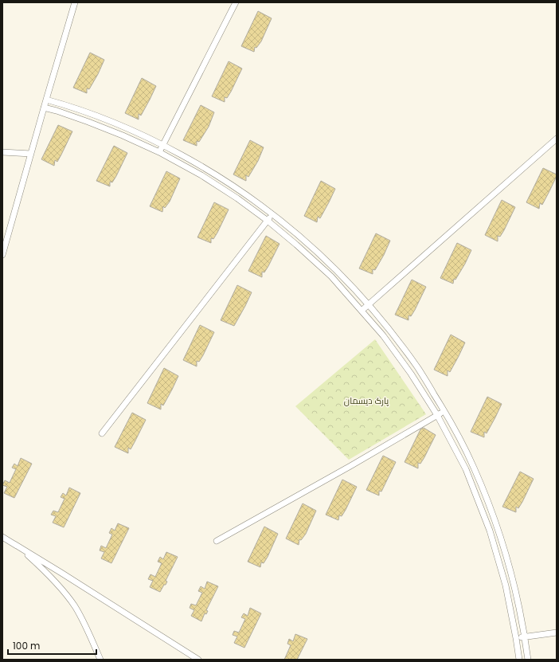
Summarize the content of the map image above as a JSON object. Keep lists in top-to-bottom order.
{
  "parks": ["پارک دیسمان"],
  "scale_bar": "100 m"
}
